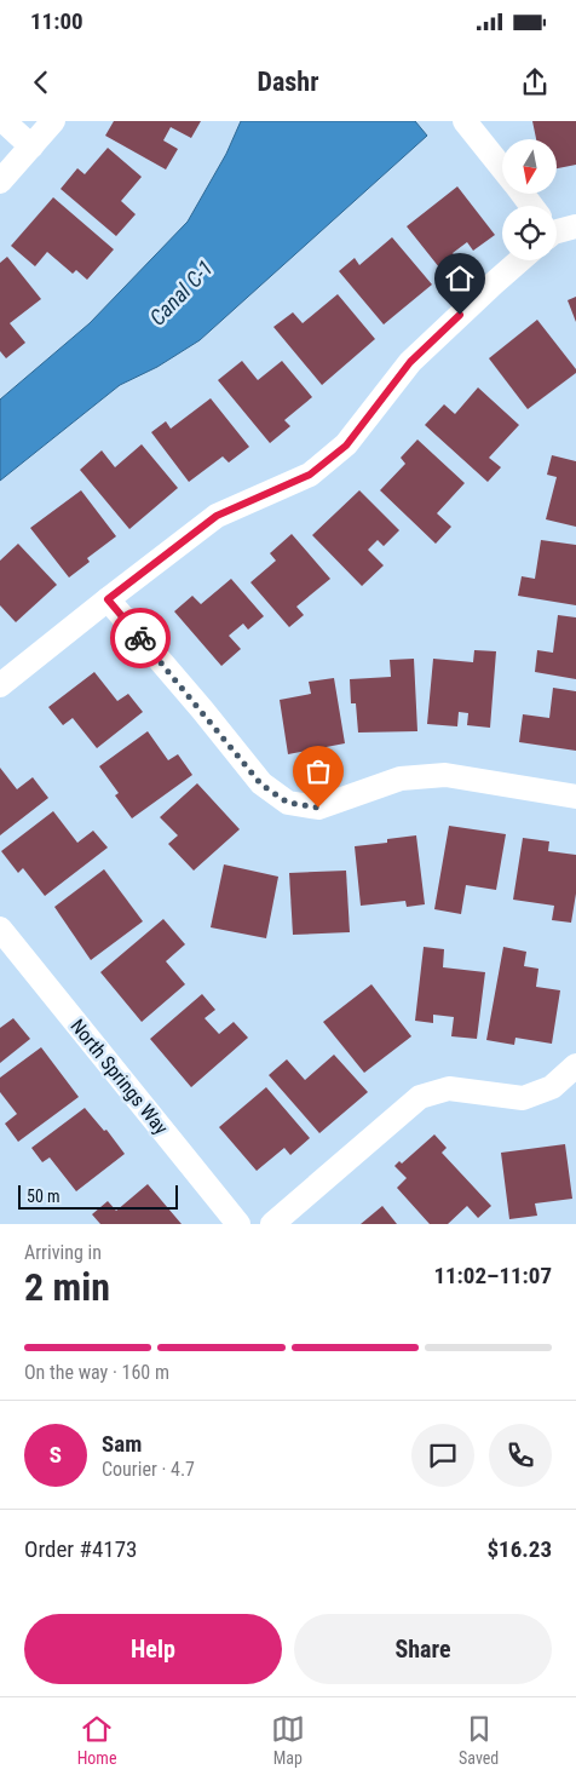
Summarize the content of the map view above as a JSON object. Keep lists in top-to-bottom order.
{
  "streets": {
    "street": ["North Springs Way"]
  },
  "water": ["Canal C-1"],
  "scale_bar": "50 m",
  "north": "bottom",
  "page": {
    "status": "11:00",
    "header": "Dashr",
    "scale": "50 m",
    "heading": ["2 min", "Arriving in", "11:02–11:07"],
    "panel": [
      "Sam",
      "Courier · 4.7",
      "Order #4173",
      "$16.23"
    ],
    "bar": "On the way · 160 m",
    "round": "S",
    "buttons": ["Help", "Share"],
    "tabs": ["Home", "Map", "Saved"]
  }
}
